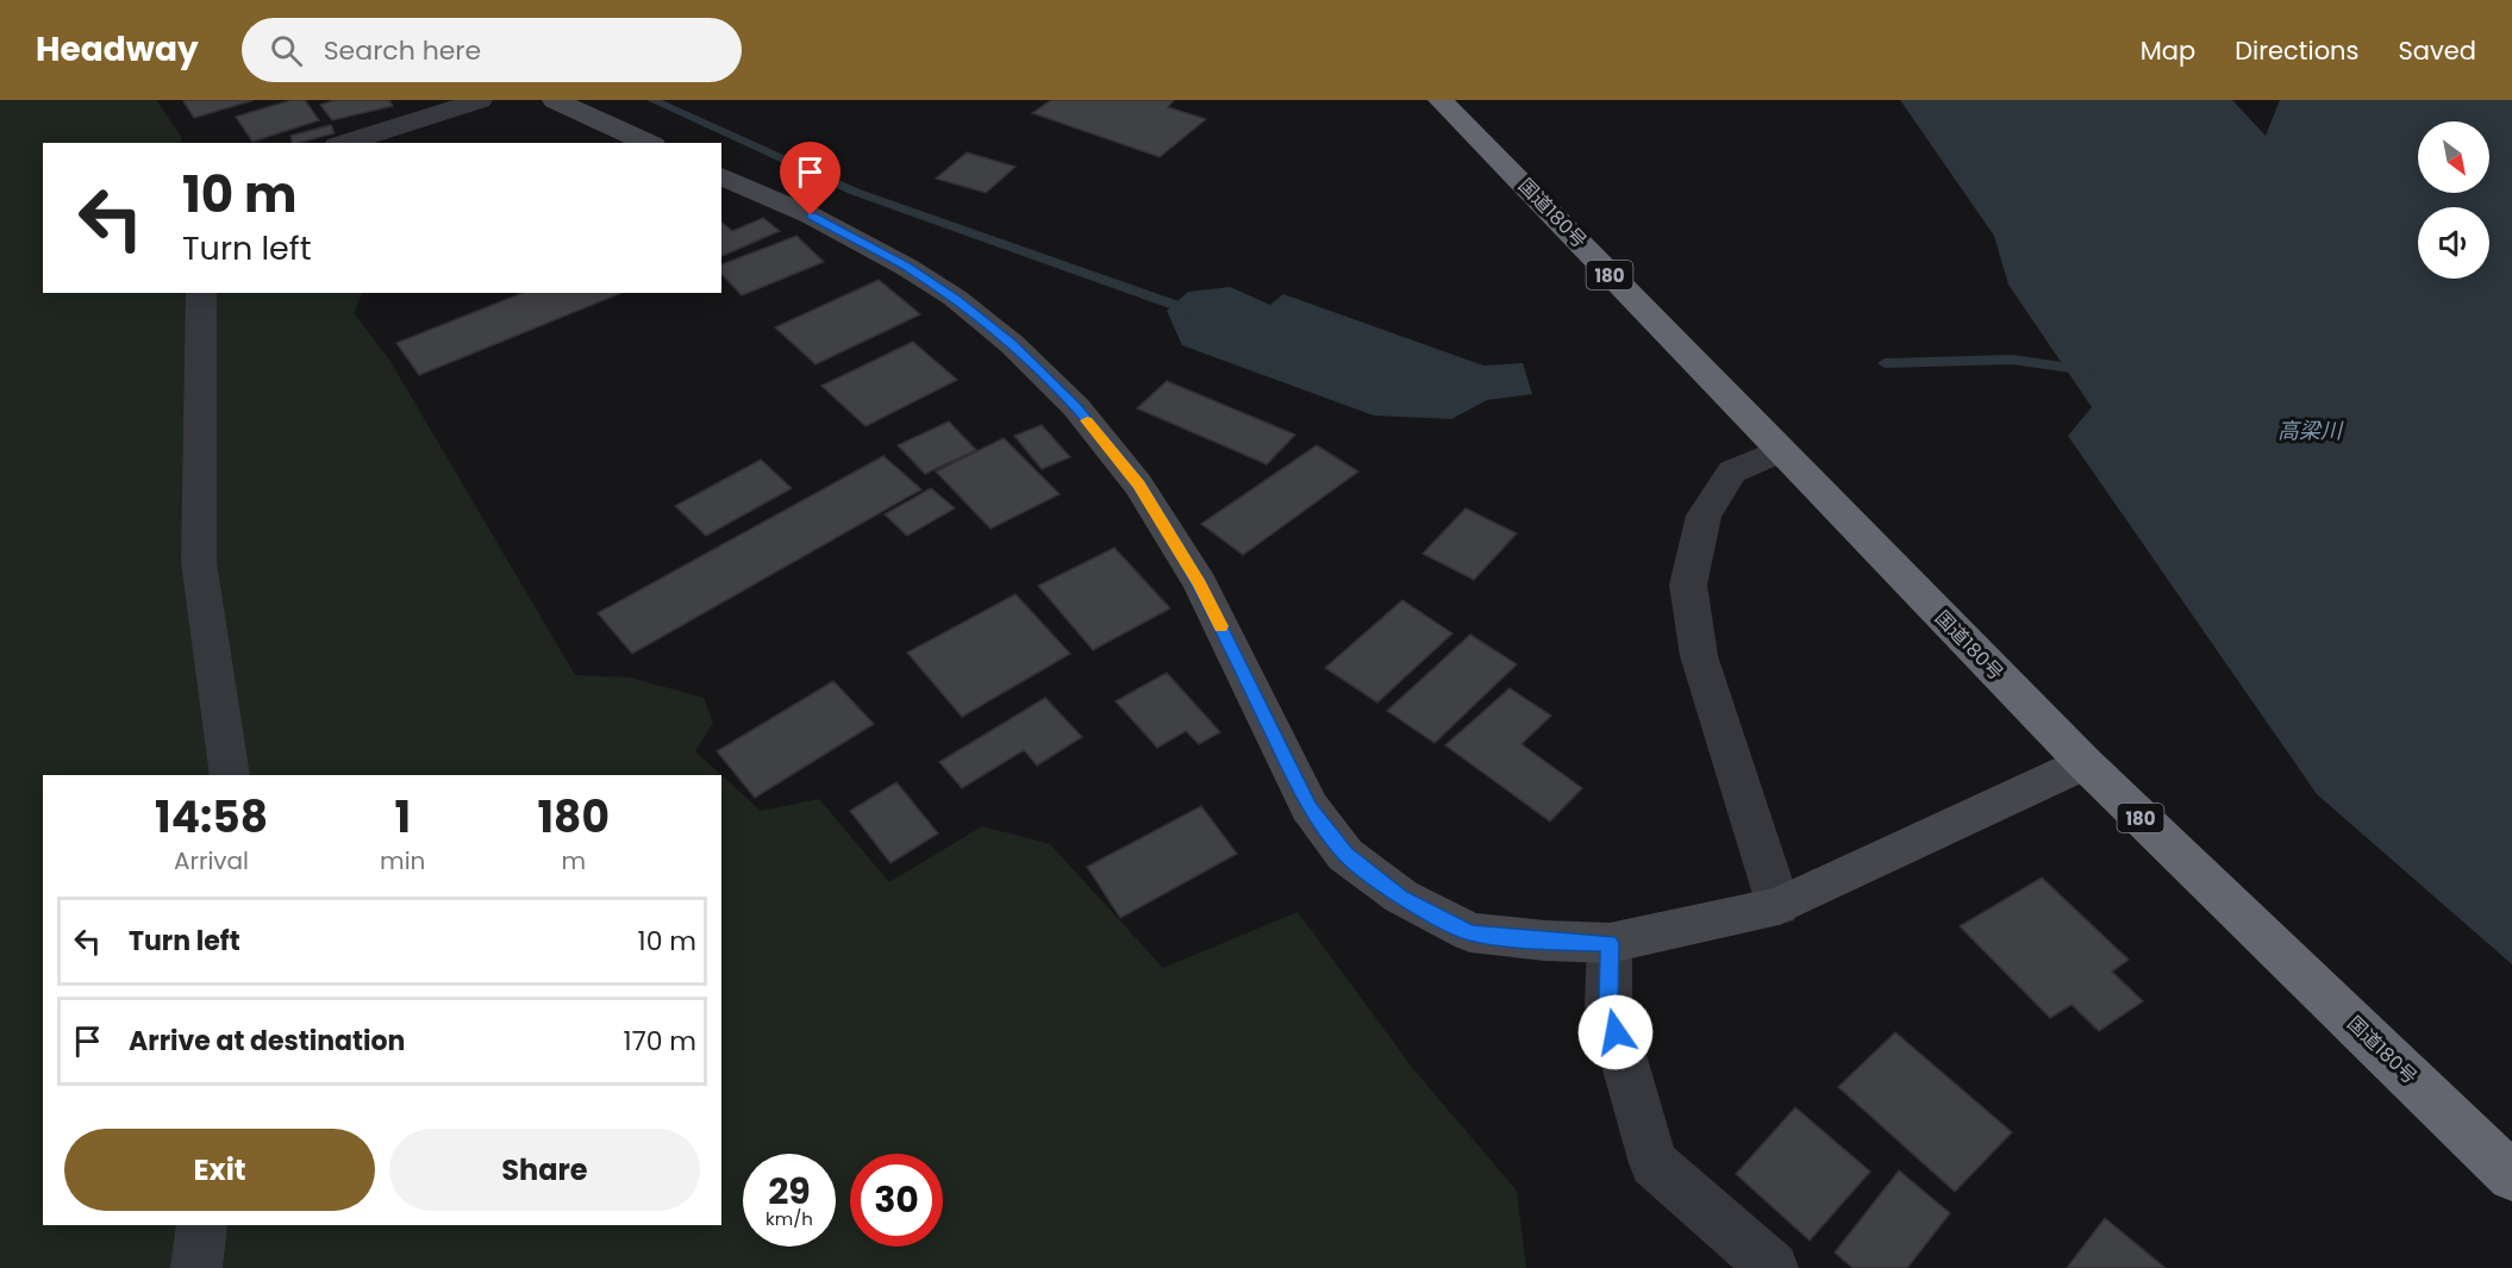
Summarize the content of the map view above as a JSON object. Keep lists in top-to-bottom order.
{
  "streets": {
    "highway": ["国道180号", "180"]
  },
  "water": ["高梁川"],
  "north": "bottom right",
  "page": {
    "header": "Headway",
    "search": "Search here",
    "nav": ["Map", "Directions", "Saved"],
    "turn": ["10 m", "Turn left"],
    "eta": [
      "14:58",
      "Arrival",
      "1",
      "min",
      "180",
      "m"
    ],
    "list": [
      {
        "name": "Turn left",
        "value": "10 m"
      },
      {
        "name": "Arrive at destination",
        "value": "170 m"
      }
    ],
    "buttons": ["Exit", "Share"],
    "speed": "29 km/h",
    "limit": "30"
  }
}
